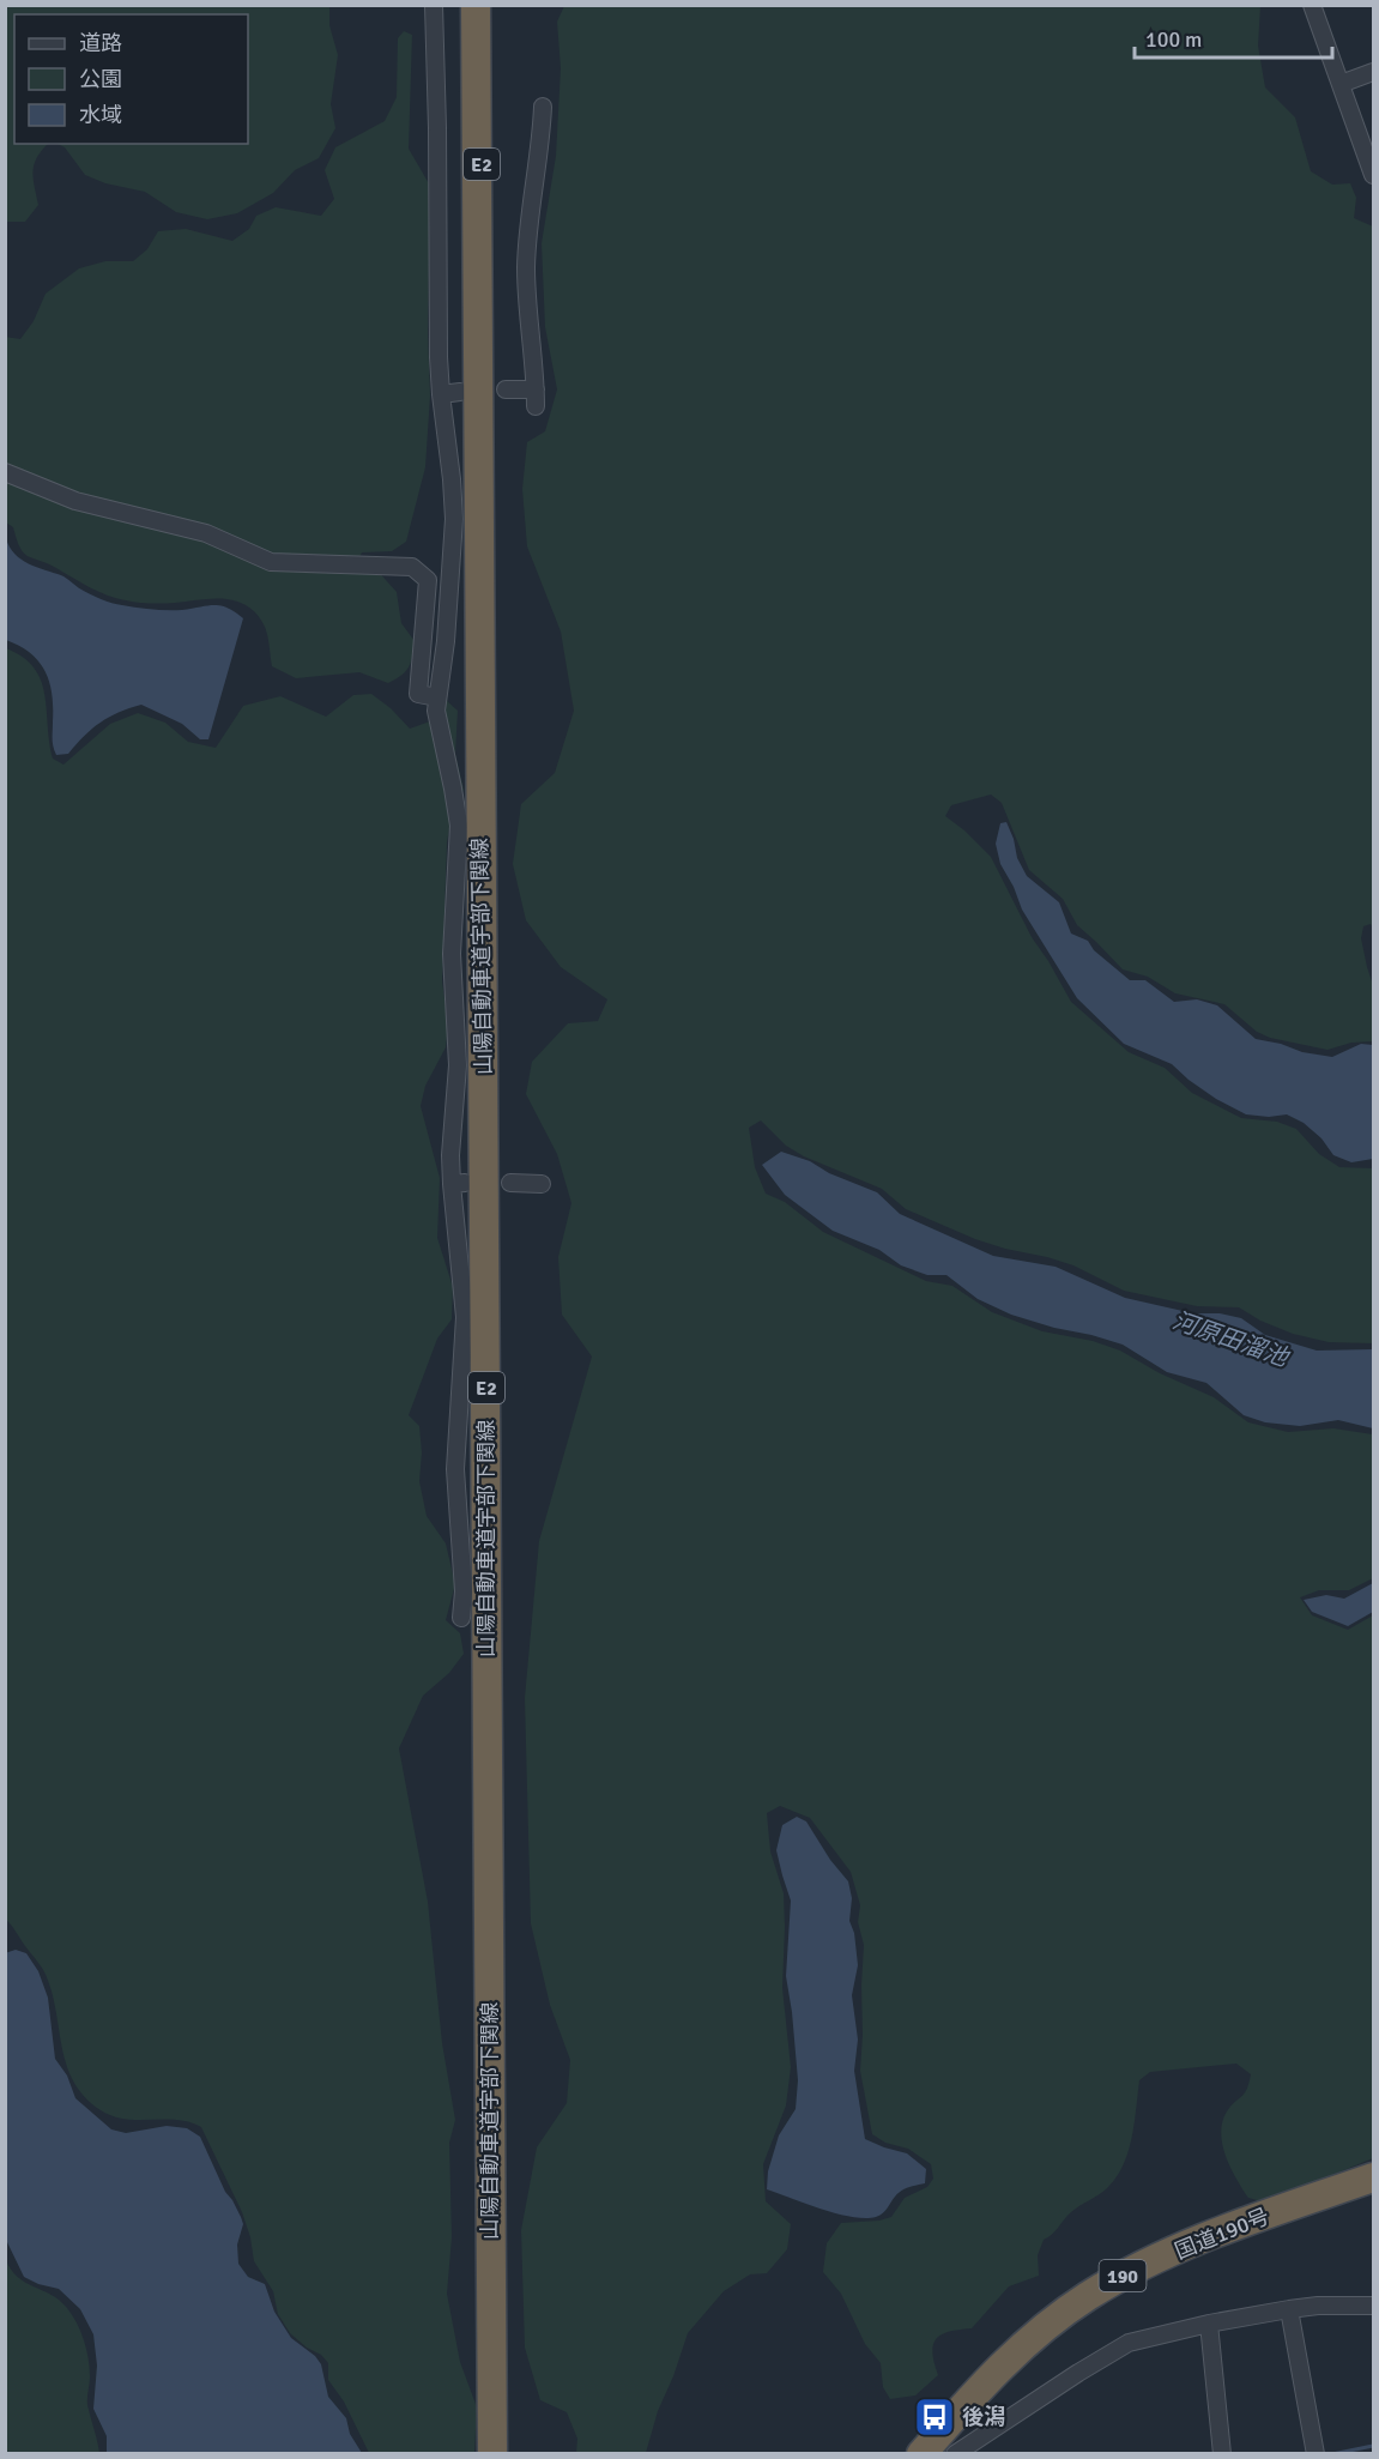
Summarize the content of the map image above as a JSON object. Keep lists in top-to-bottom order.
{
  "streets": {
    "highway": [
      "E2",
      "山陽自動車道宇部下関線",
      "国道190号",
      "190"
    ]
  },
  "water": ["河原田溜池"],
  "places": {
    "bus stop": ["後潟"]
  },
  "legend": ["道路", "公園", "水域"],
  "scale_bar": "100 m"
}
